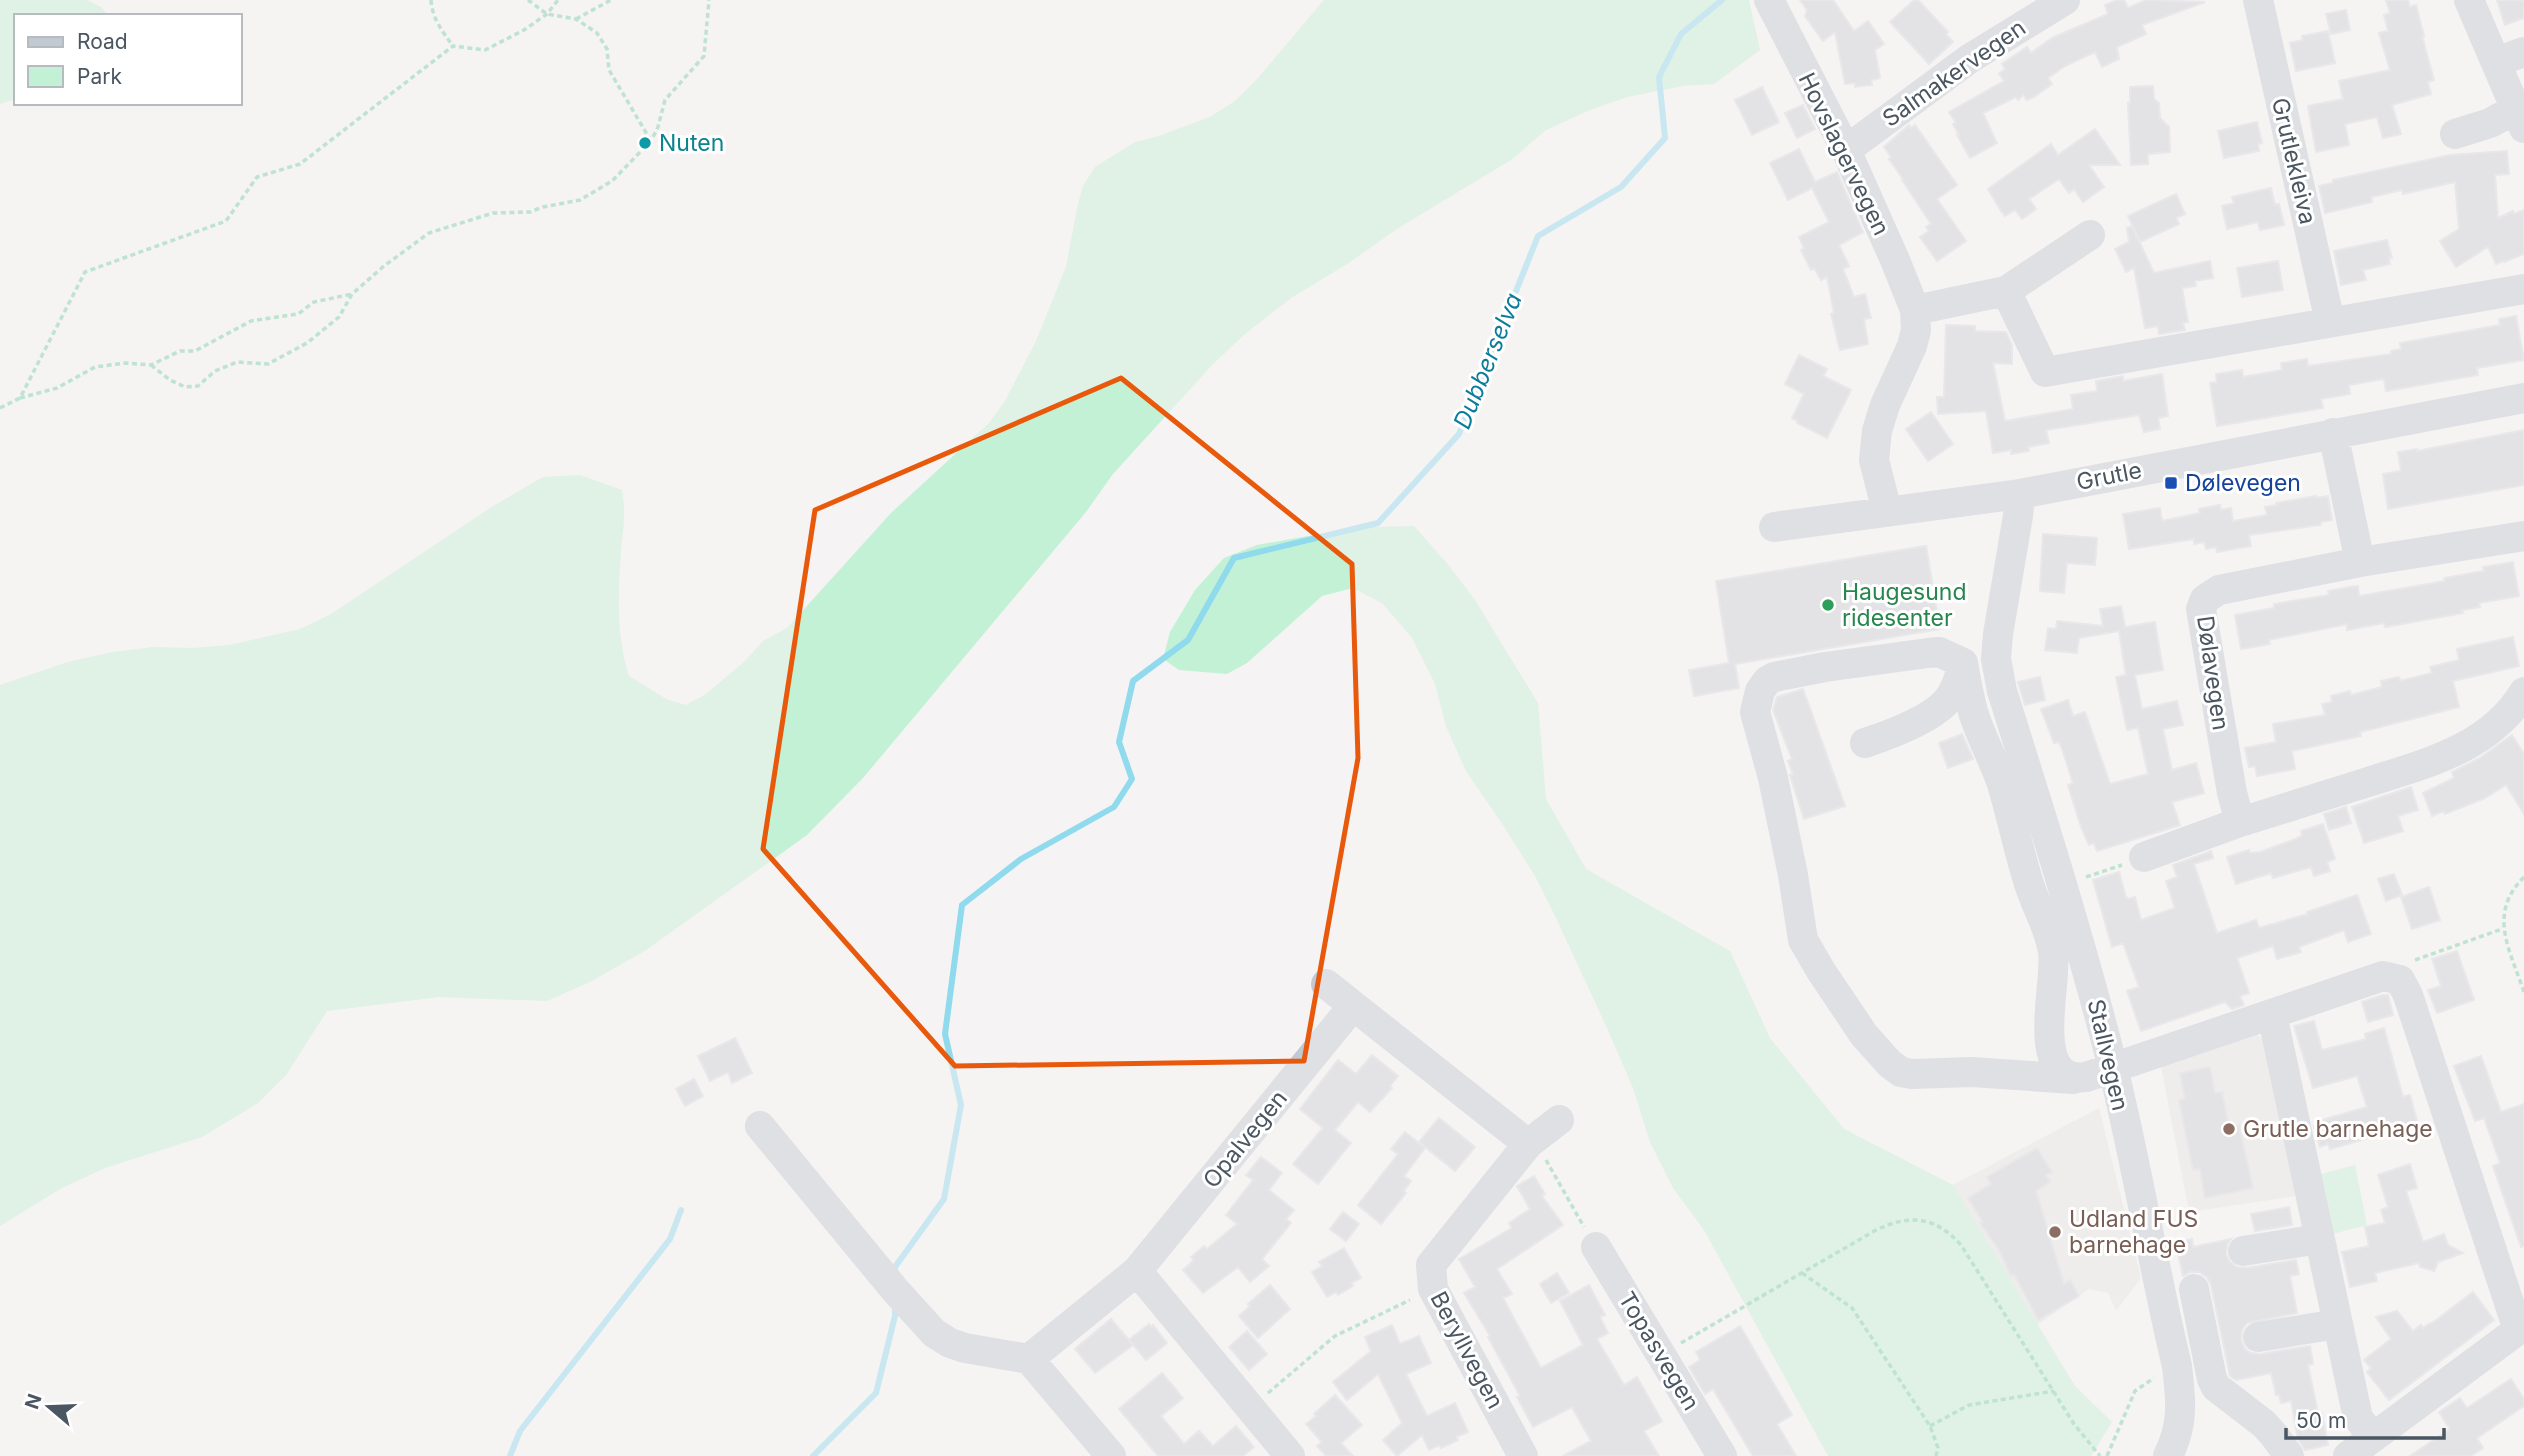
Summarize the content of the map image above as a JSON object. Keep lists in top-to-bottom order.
{
  "streets": {
    "street": [
      "Salmakervegen",
      "Hovslagervegen",
      "Grutlekleiva",
      "Grutle",
      "Dølavegen",
      "Stallvegen",
      "Opalvegen",
      "Beryllvegen",
      "Topasvegen"
    ]
  },
  "crossings": [
    ["Salmakervegen", "Hovslagervegen"],
    ["Hovslagervegen", "Grutle"],
    ["Grutle", "Stallvegen"]
  ],
  "water": ["Dubberselva"],
  "places": {
    "other": [
      "Nuten",
      "Haugesund ridesenter",
      "Grutle barnehage",
      "Udland FUS barnehage"
    ],
    "transit": ["Dølevegen"]
  },
  "legend": ["Road", "Park"],
  "scale_bar": "50 m",
  "north": "left"
}
